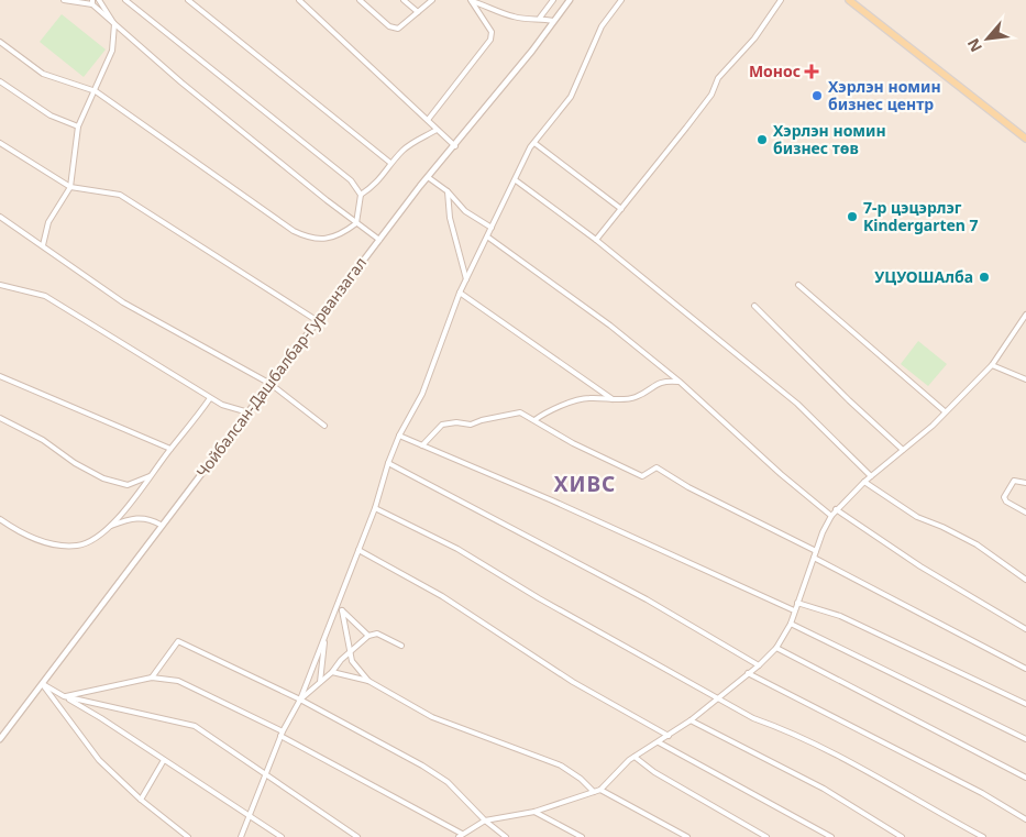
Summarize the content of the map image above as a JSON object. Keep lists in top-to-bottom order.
{
  "streets": {
    "street": ["Чойбалсан-Дашбалбар-Гурванзагал"]
  },
  "districts": ["ХИВС"],
  "places": {
    "health": ["Монос"],
    "other": [
      "Хэрлэн номин бизнес центр",
      "Хэрлэн номин бизнес төв",
      "7-р цэцэрлэг Kindergarten 7",
      "УЦУОШАлба"
    ]
  },
  "north": "bottom left"
}
